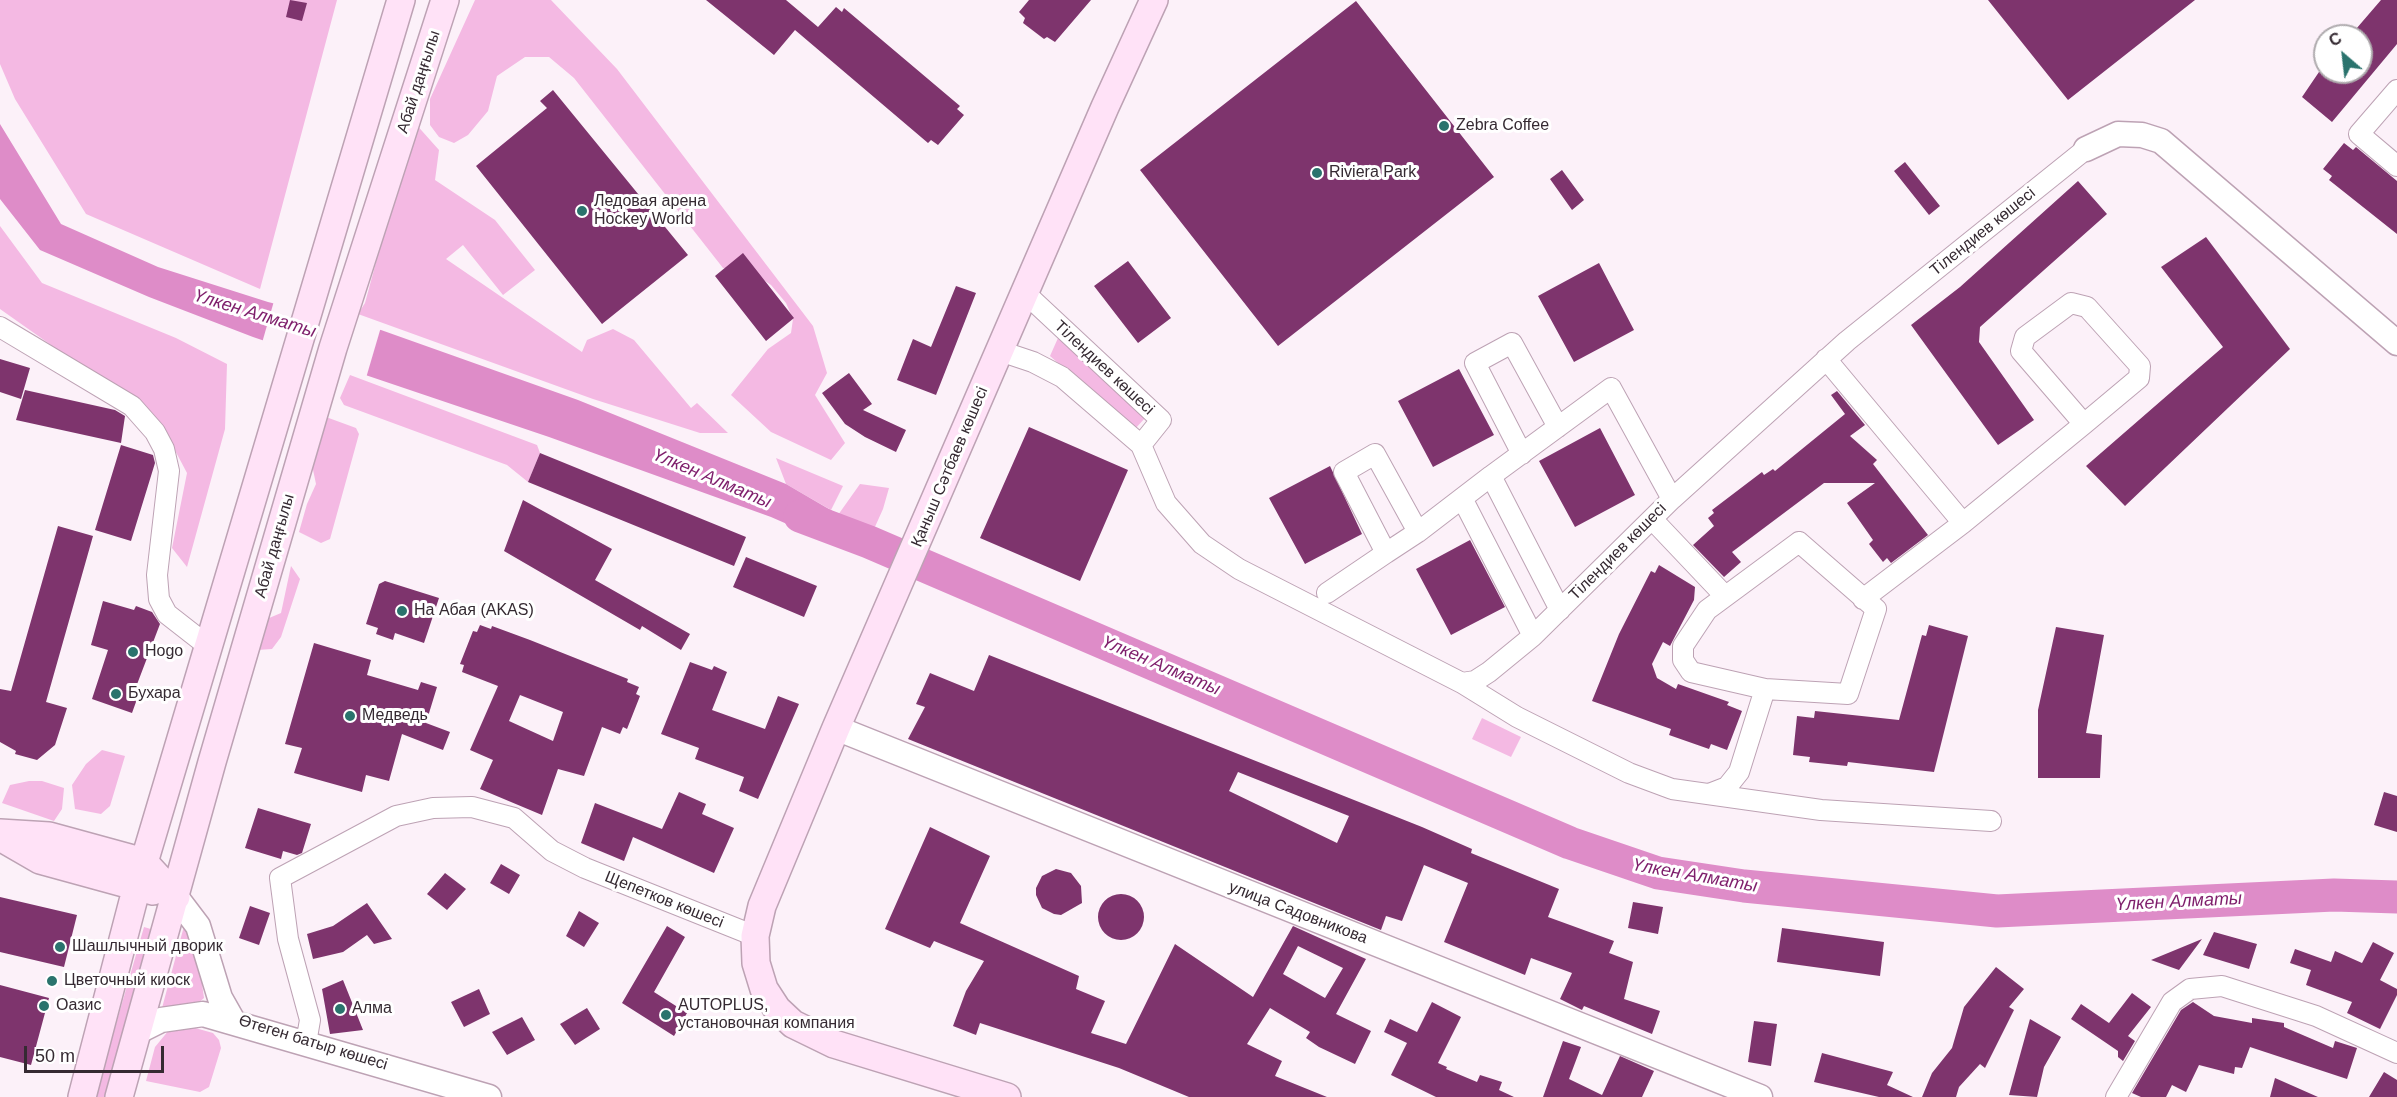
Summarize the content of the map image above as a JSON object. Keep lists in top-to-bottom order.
{
  "streets": {
    "main road": ["Абай даңғылы", "Қаныш Сәтбаев көшесі"],
    "street": [
      "Тілендиев көшесі",
      "Щепетков көшесі",
      "улица Садовникова",
      "Өтеген батыр көшесі"
    ]
  },
  "crossings": [
    ["Абай даңғылы", "Өтеген батыр көшесі"],
    ["Тілендиев көшесі", "Қаныш Сәтбаев көшесі"],
    ["Қаныш Сәтбаев көшесі", "Щепетков көшесі"],
    ["Қаныш Сәтбаев көшесі", "улица Садовникова"],
    ["Щепетков көшесі", "Өтеген батыр көшесі"]
  ],
  "water": ["Үлкен Алматы"],
  "places": [
    "Zebra Coffee",
    "Riviera Park",
    "Ледовая арена Hockey World",
    "На Абая (AKAS)",
    "Hogo",
    "Бухара",
    "Медведь",
    "Шашлычный дворик",
    "Цветочный киоск",
    "Оазис",
    "Алма",
    "AUTOPLUS, установочная компания"
  ],
  "scale_bar": "50 m",
  "north": "top left"
}
